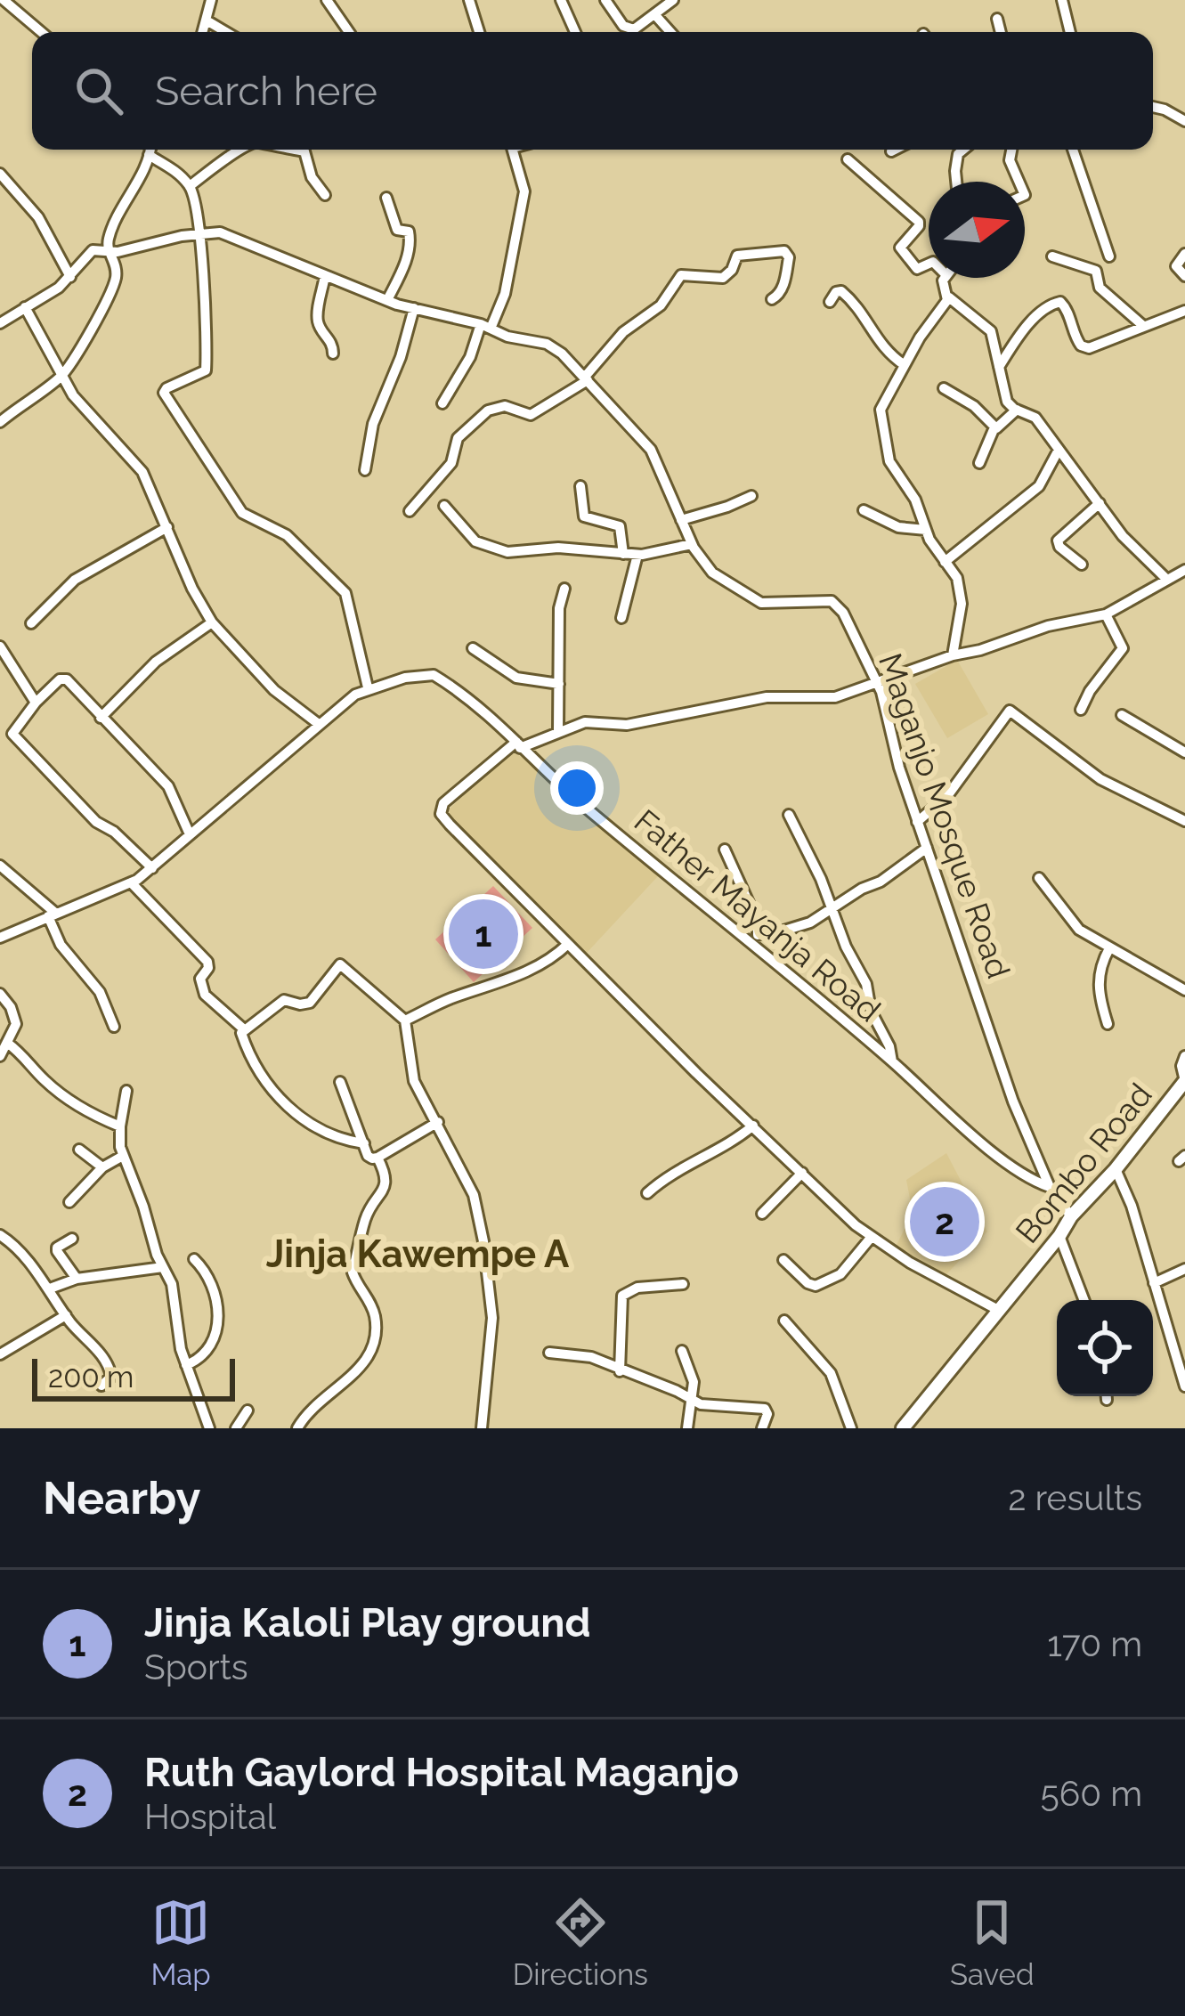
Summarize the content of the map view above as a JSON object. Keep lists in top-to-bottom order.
{
  "streets": {
    "main road": ["Bombo Road"],
    "street": ["Maganjo Mosque Road", "Father Mayanja Road"]
  },
  "crossings": [
    ["Maganjo Mosque Road", "Father Mayanja Road"],
    ["Maganjo Mosque Road", "Bombo Road"]
  ],
  "districts": ["Jinja Kawempe A"],
  "scale_bar": "200 m",
  "north": "right",
  "page": {
    "search": "Search here",
    "pins": ["1", "2"],
    "scale": "200 m",
    "heading": ["Nearby", "2 results"],
    "list": [
      {
        "mark": "1",
        "name": "Jinja Kaloli Play ground",
        "note": "Sports",
        "value": "170 m"
      },
      {
        "mark": "2",
        "name": "Ruth Gaylord Hospital Maganjo",
        "note": "Hospital",
        "value": "560 m"
      }
    ],
    "nav": ["Map", "Directions", "Saved"]
  }
}
